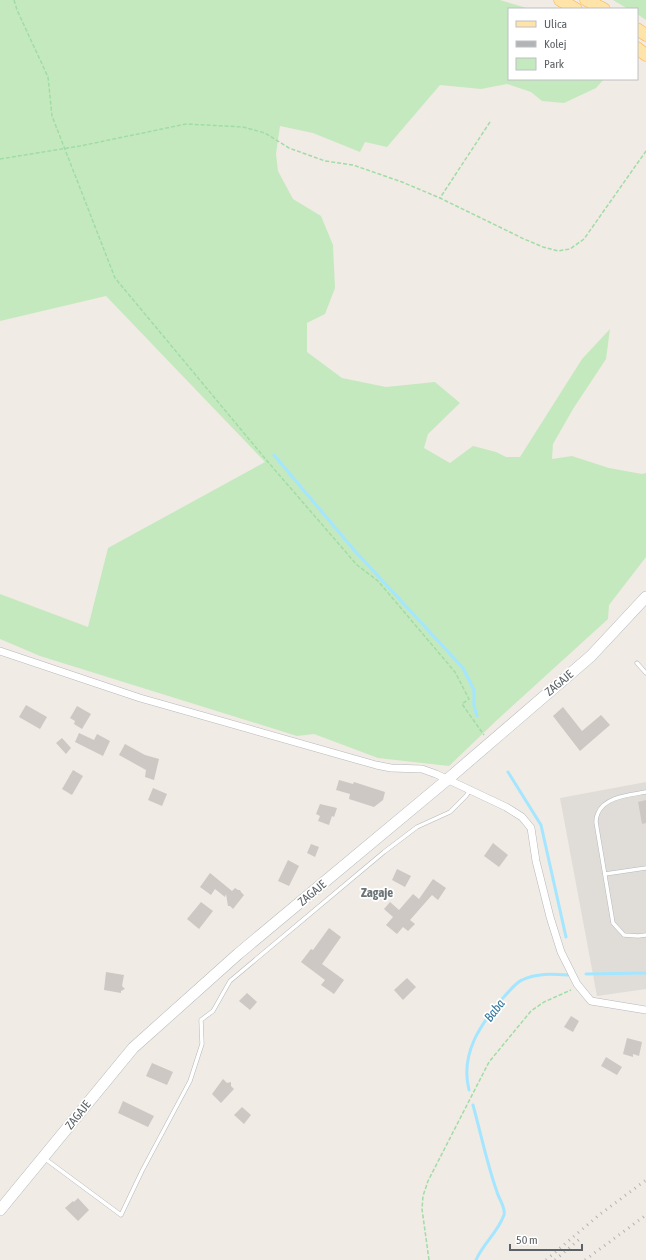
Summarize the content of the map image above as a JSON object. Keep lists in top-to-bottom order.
{
  "streets": {
    "main road": ["ZAGAJE"]
  },
  "districts": ["Zagaje"],
  "water": ["Baba"],
  "legend": ["Ulica", "Kolej", "Park"],
  "scale_bar": "50 m"
}
